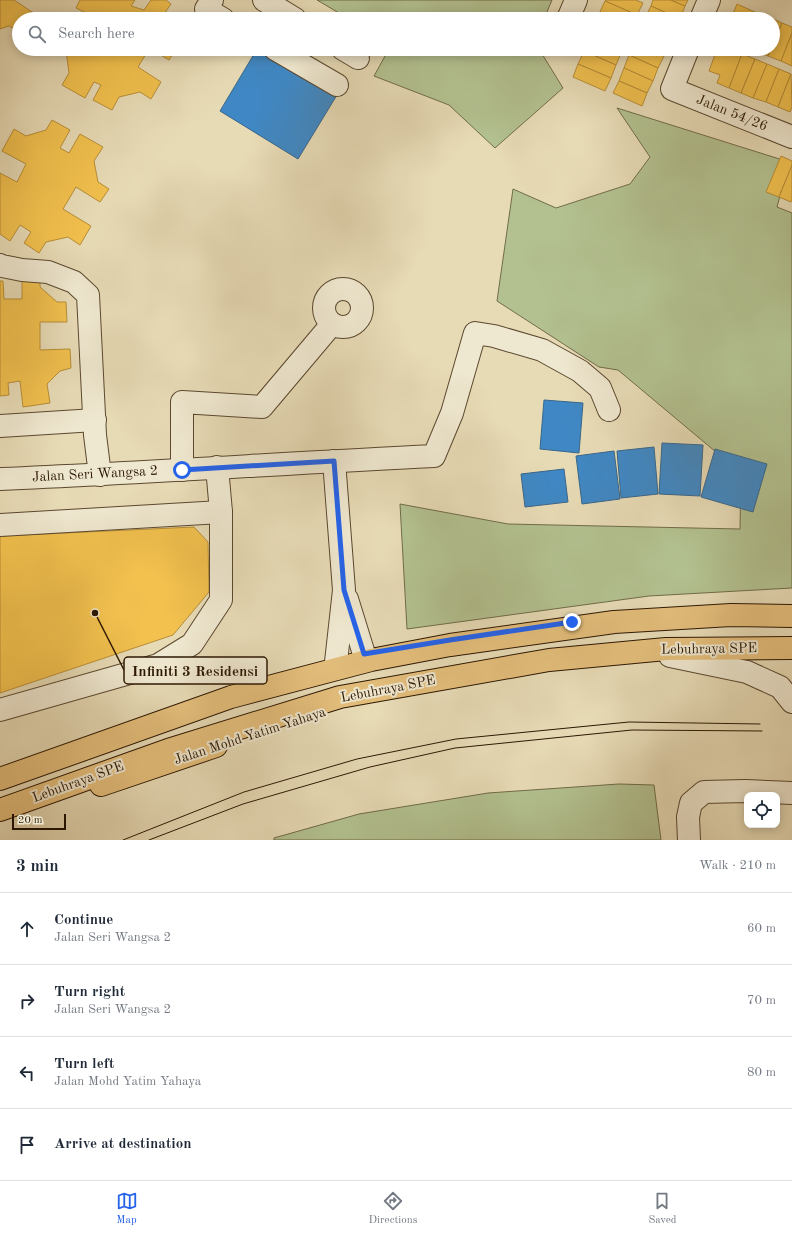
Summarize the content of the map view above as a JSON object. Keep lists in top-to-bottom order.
{
  "streets": {
    "main road": ["Lebuhraya SPE", "Jalan Mohd Yatim Yahaya"],
    "street": ["Jalan 54/26", "Jalan Seri Wangsa 2"]
  },
  "places": ["Infiniti 3 Residensi"],
  "scale_bar": "20 m",
  "page": {
    "search": "Search here",
    "scale": "20 m",
    "heading": ["3 min", "Walk · 210 m"],
    "list": [
      ["Continue", "Jalan Seri Wangsa 2", "60 m"],
      ["Turn right", "Jalan Seri Wangsa 2", "70 m"],
      ["Turn left", "Jalan Mohd Yatim Yahaya", "80 m"],
      "Arrive at destination"
    ],
    "nav": ["Map", "Directions", "Saved"]
  }
}
